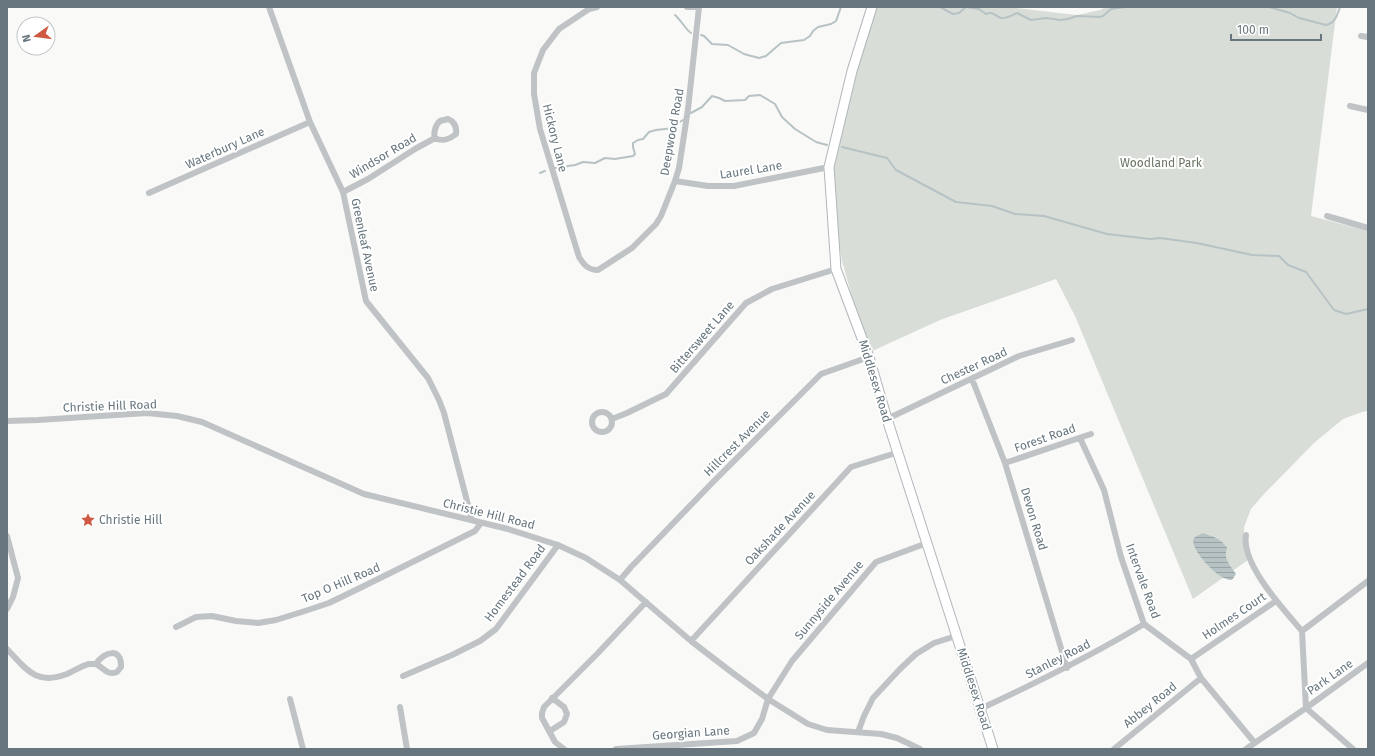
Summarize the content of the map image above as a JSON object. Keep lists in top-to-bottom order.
{
  "streets": {
    "street": [
      "Deepwood Road",
      "Hickory Lane",
      "Waterbury Lane",
      "Windsor Road",
      "Laurel Lane",
      "Greenleaf Avenue",
      "Bittersweet Lane",
      "Chester Road",
      "Middlesex Road",
      "Christie Hill Road",
      "Forest Road",
      "Hillcrest Avenue",
      "Devon Road",
      "Oakshade Avenue",
      "Intervale Road",
      "Top O Hill Road",
      "Homestead Road",
      "Sunnyside Avenue",
      "Holmes Court",
      "Stanley Road",
      "Park Lane",
      "Abbey Road",
      "Georgian Lane"
    ]
  },
  "crossings": [
    ["Deepwood Road", "Hickory Lane"],
    ["Deepwood Road", "Laurel Lane"],
    ["Waterbury Lane", "Greenleaf Avenue"],
    ["Windsor Road", "Greenleaf Avenue"],
    ["Laurel Lane", "Middlesex Road"],
    ["Greenleaf Avenue", "Christie Hill Road"],
    ["Bittersweet Lane", "Middlesex Road"],
    ["Chester Road", "Middlesex Road"],
    ["Chester Road", "Devon Road"],
    ["Middlesex Road", "Hillcrest Avenue"],
    ["Middlesex Road", "Oakshade Avenue"],
    ["Middlesex Road", "Sunnyside Avenue"],
    ["Middlesex Road", "Stanley Road"],
    ["Christie Hill Road", "Hillcrest Avenue"],
    ["Christie Hill Road", "Oakshade Avenue"],
    ["Christie Hill Road", "Top O Hill Road"],
    ["Christie Hill Road", "Homestead Road"],
    ["Christie Hill Road", "Sunnyside Avenue"],
    ["Christie Hill Road", "Georgian Lane"],
    ["Forest Road", "Devon Road"],
    ["Forest Road", "Intervale Road"],
    ["Devon Road", "Stanley Road"],
    ["Intervale Road", "Holmes Court"],
    ["Intervale Road", "Stanley Road"],
    ["Intervale Road", "Park Lane"],
    ["Intervale Road", "Abbey Road"],
    ["Sunnyside Avenue", "Georgian Lane"]
  ],
  "parks": ["Woodland Park"],
  "places": {
    "place": ["Christie Hill"]
  },
  "scale_bar": "100 m",
  "north": "left"
}
